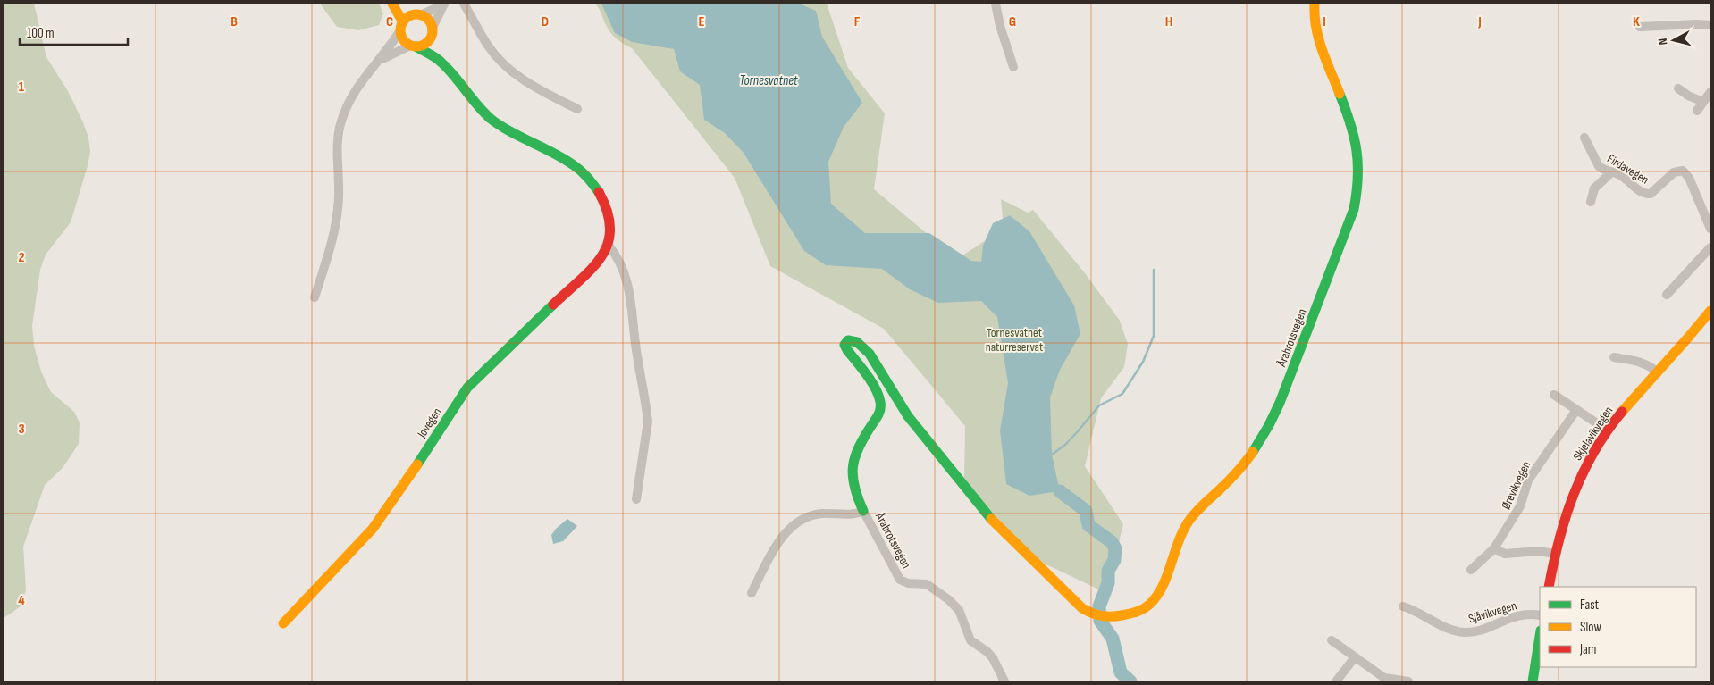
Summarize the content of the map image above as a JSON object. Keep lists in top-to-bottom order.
{
  "streets": {
    "street": [
      "Firdavegen",
      "Årabrotsvegen",
      "Jovegen",
      "Skjelavikvegen",
      "Ørevikvegen",
      "Sjåvikvegen"
    ]
  },
  "water": ["Tornesvatnet"],
  "parks": ["Tornesvatnet naturreservat"],
  "legend": ["Fast", "Slow", "Jam"],
  "scale_bar": "100 m",
  "north": "left",
  "grid": {
    "columns": [
      "B",
      "C",
      "D",
      "E",
      "F",
      "G",
      "H",
      "I",
      "J",
      "K"
    ],
    "rows": [
      "1",
      "2",
      "3",
      "4"
    ]
  }
}
